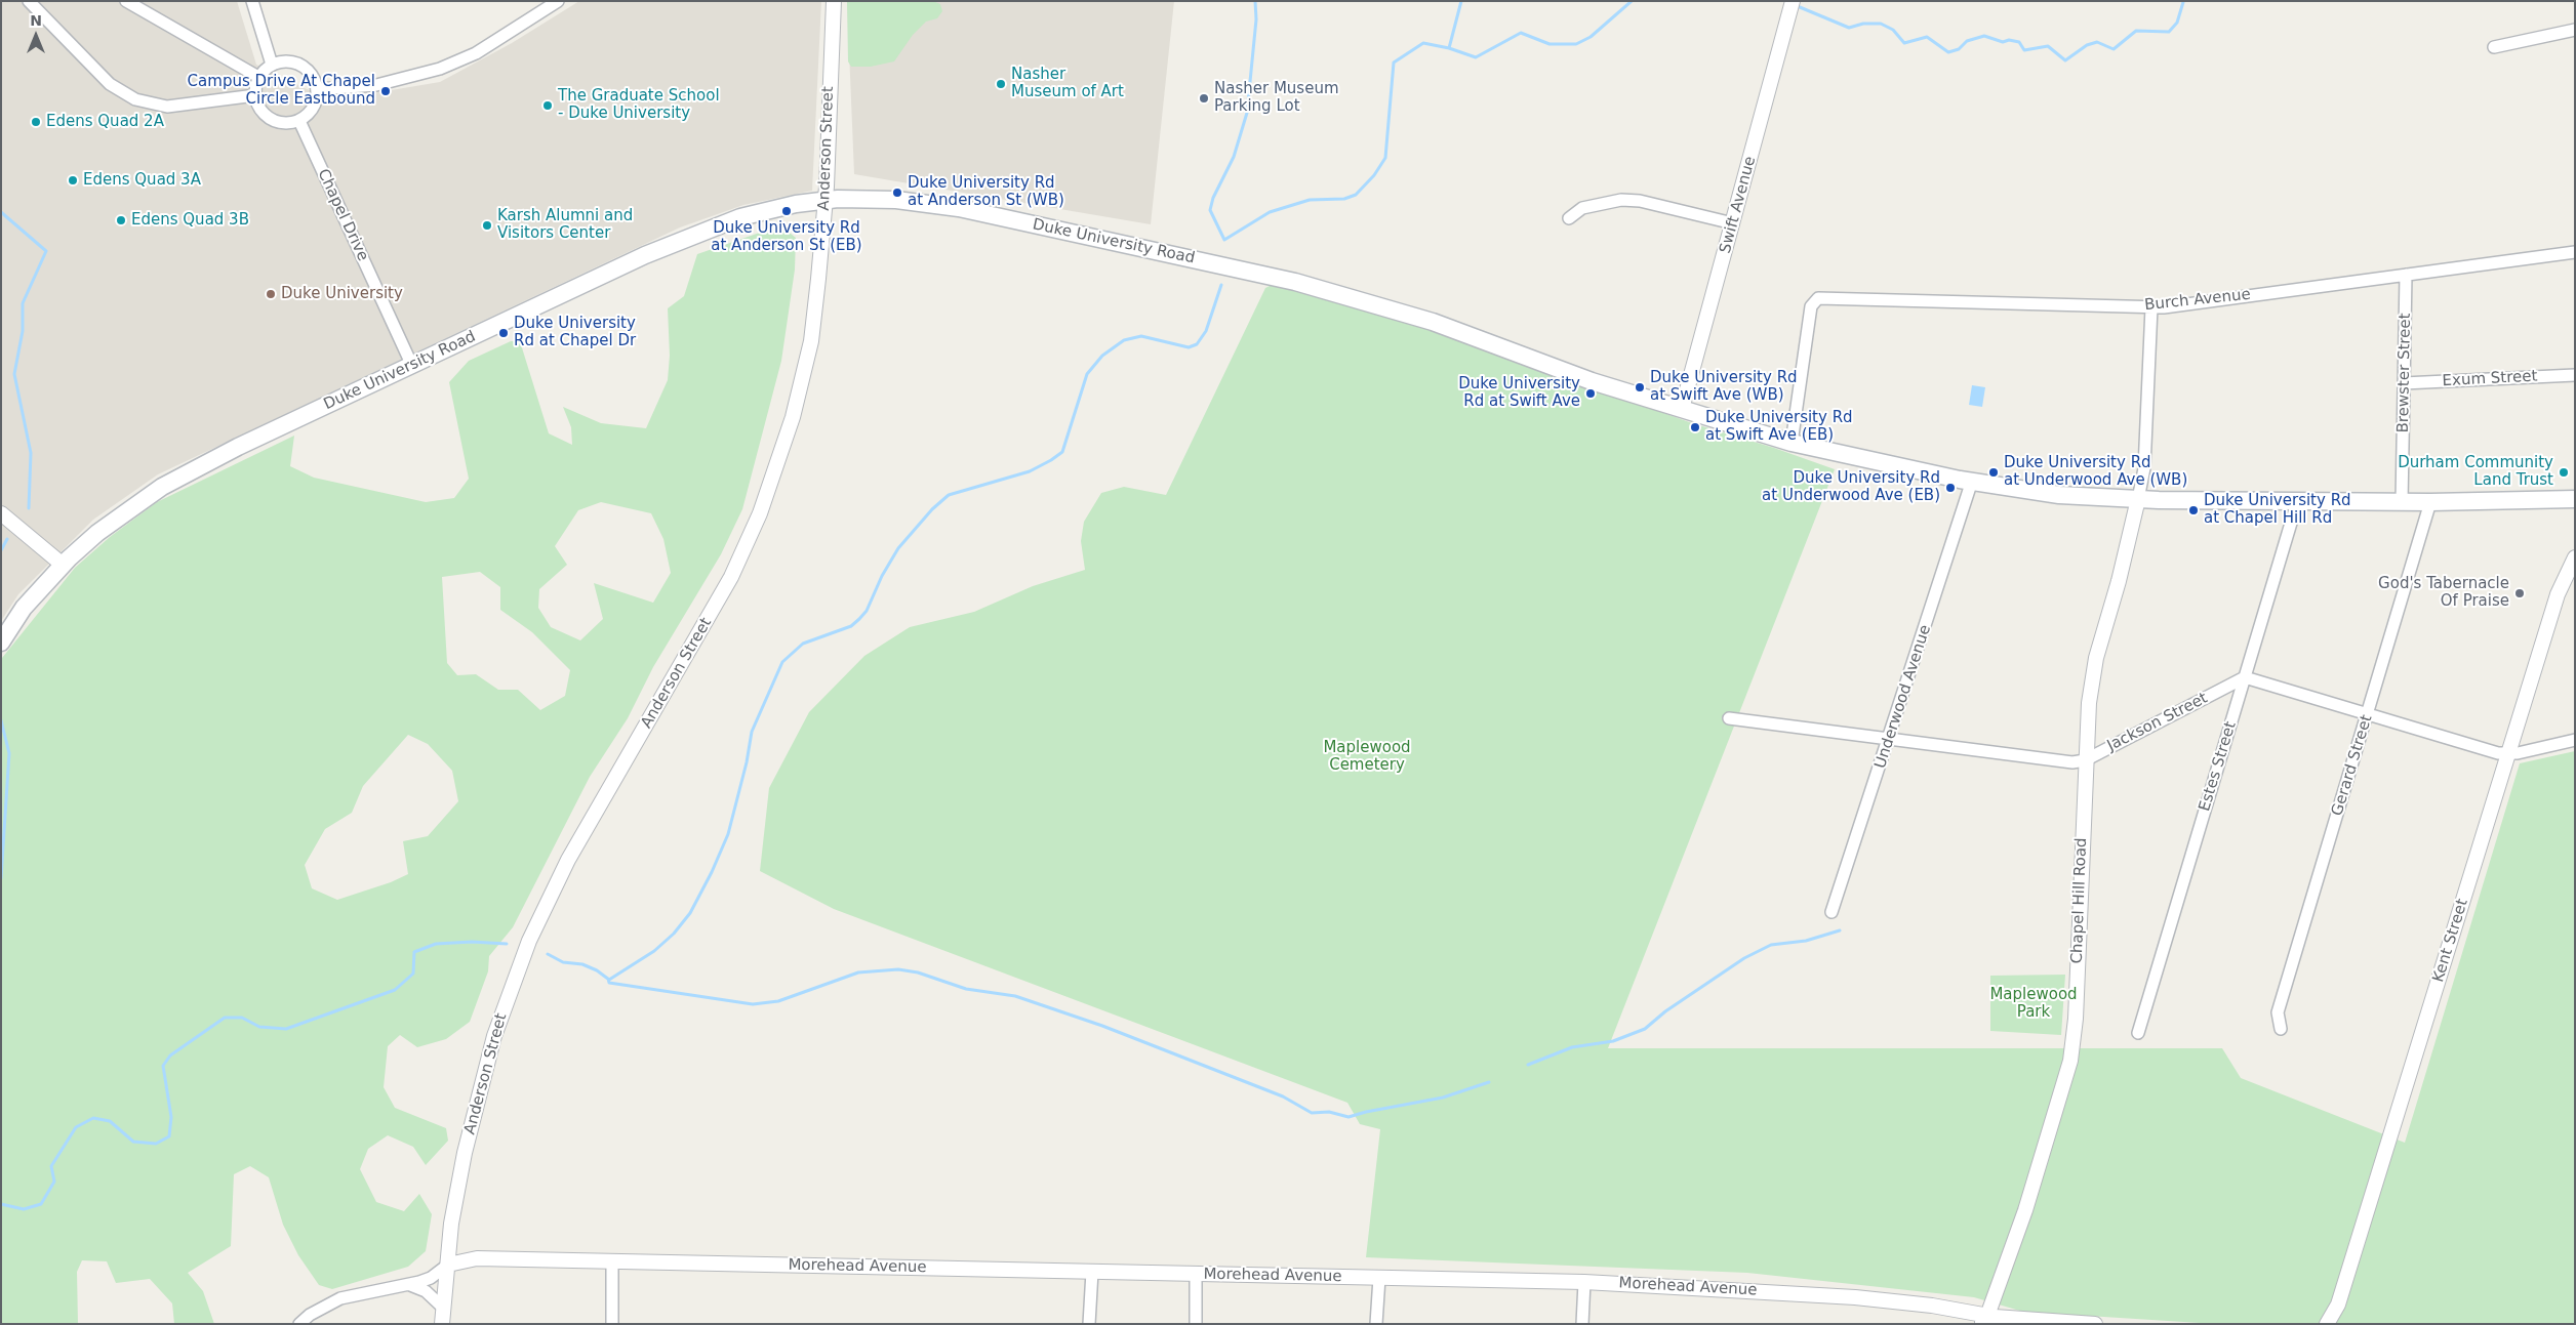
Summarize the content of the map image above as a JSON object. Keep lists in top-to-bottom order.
{
  "streets": {
    "main road": ["Duke University Road"],
    "street": [
      "Anderson Street",
      "Swift Avenue",
      "Chapel Drive",
      "Burch Avenue",
      "Brewster Street",
      "Exum Street",
      "Underwood Avenue",
      "Jackson Street",
      "Gerard Street",
      "Estes Street",
      "Chapel Hill Road",
      "Kent Street",
      "Morehead Avenue"
    ]
  },
  "crossings": [
    ["Anderson Street", "Duke University Road"],
    ["Anderson Street", "Morehead Avenue"],
    ["Swift Avenue", "Duke University Road"],
    ["Chapel Drive", "Duke University Road"],
    ["Duke University Road", "Burch Avenue"],
    ["Duke University Road", "Brewster Street"],
    ["Duke University Road", "Underwood Avenue"],
    ["Duke University Road", "Gerard Street"],
    ["Duke University Road", "Estes Street"],
    ["Duke University Road", "Chapel Hill Road"],
    ["Burch Avenue", "Brewster Street"],
    ["Brewster Street", "Exum Street"],
    ["Underwood Avenue", "Jackson Street"],
    ["Jackson Street", "Estes Street"],
    ["Jackson Street", "Chapel Hill Road"],
    ["Chapel Hill Road", "Morehead Avenue"]
  ],
  "parks": ["Maplewood Cemetery", "Maplewood Park"],
  "places": [
    "Nasher Museum of Art",
    "Campus Drive At Chapel Circle Eastbound",
    "Nasher Museum Parking Lot",
    "The Graduate School - Duke University",
    "Edens Quad 2A",
    "Edens Quad 3A",
    "Duke University Rd at Anderson St (WB)",
    "Duke University Rd at Anderson St (EB)",
    "Edens Quad 3B",
    "Karsh Alumni and Visitors Center",
    "Duke University",
    "Duke University Rd at Chapel Dr",
    "Duke University Rd at Swift Ave (WB)",
    "Duke University Rd at Swift Ave",
    "Duke University Rd at Swift Ave (EB)",
    "Duke University Rd at Underwood Ave (WB)",
    "Durham Community Land Trust",
    "Duke University Rd at Underwood Ave (EB)",
    "Duke University Rd at Chapel Hill Rd",
    "God's Tabernacle Of Praise"
  ],
  "north": "top"
}
